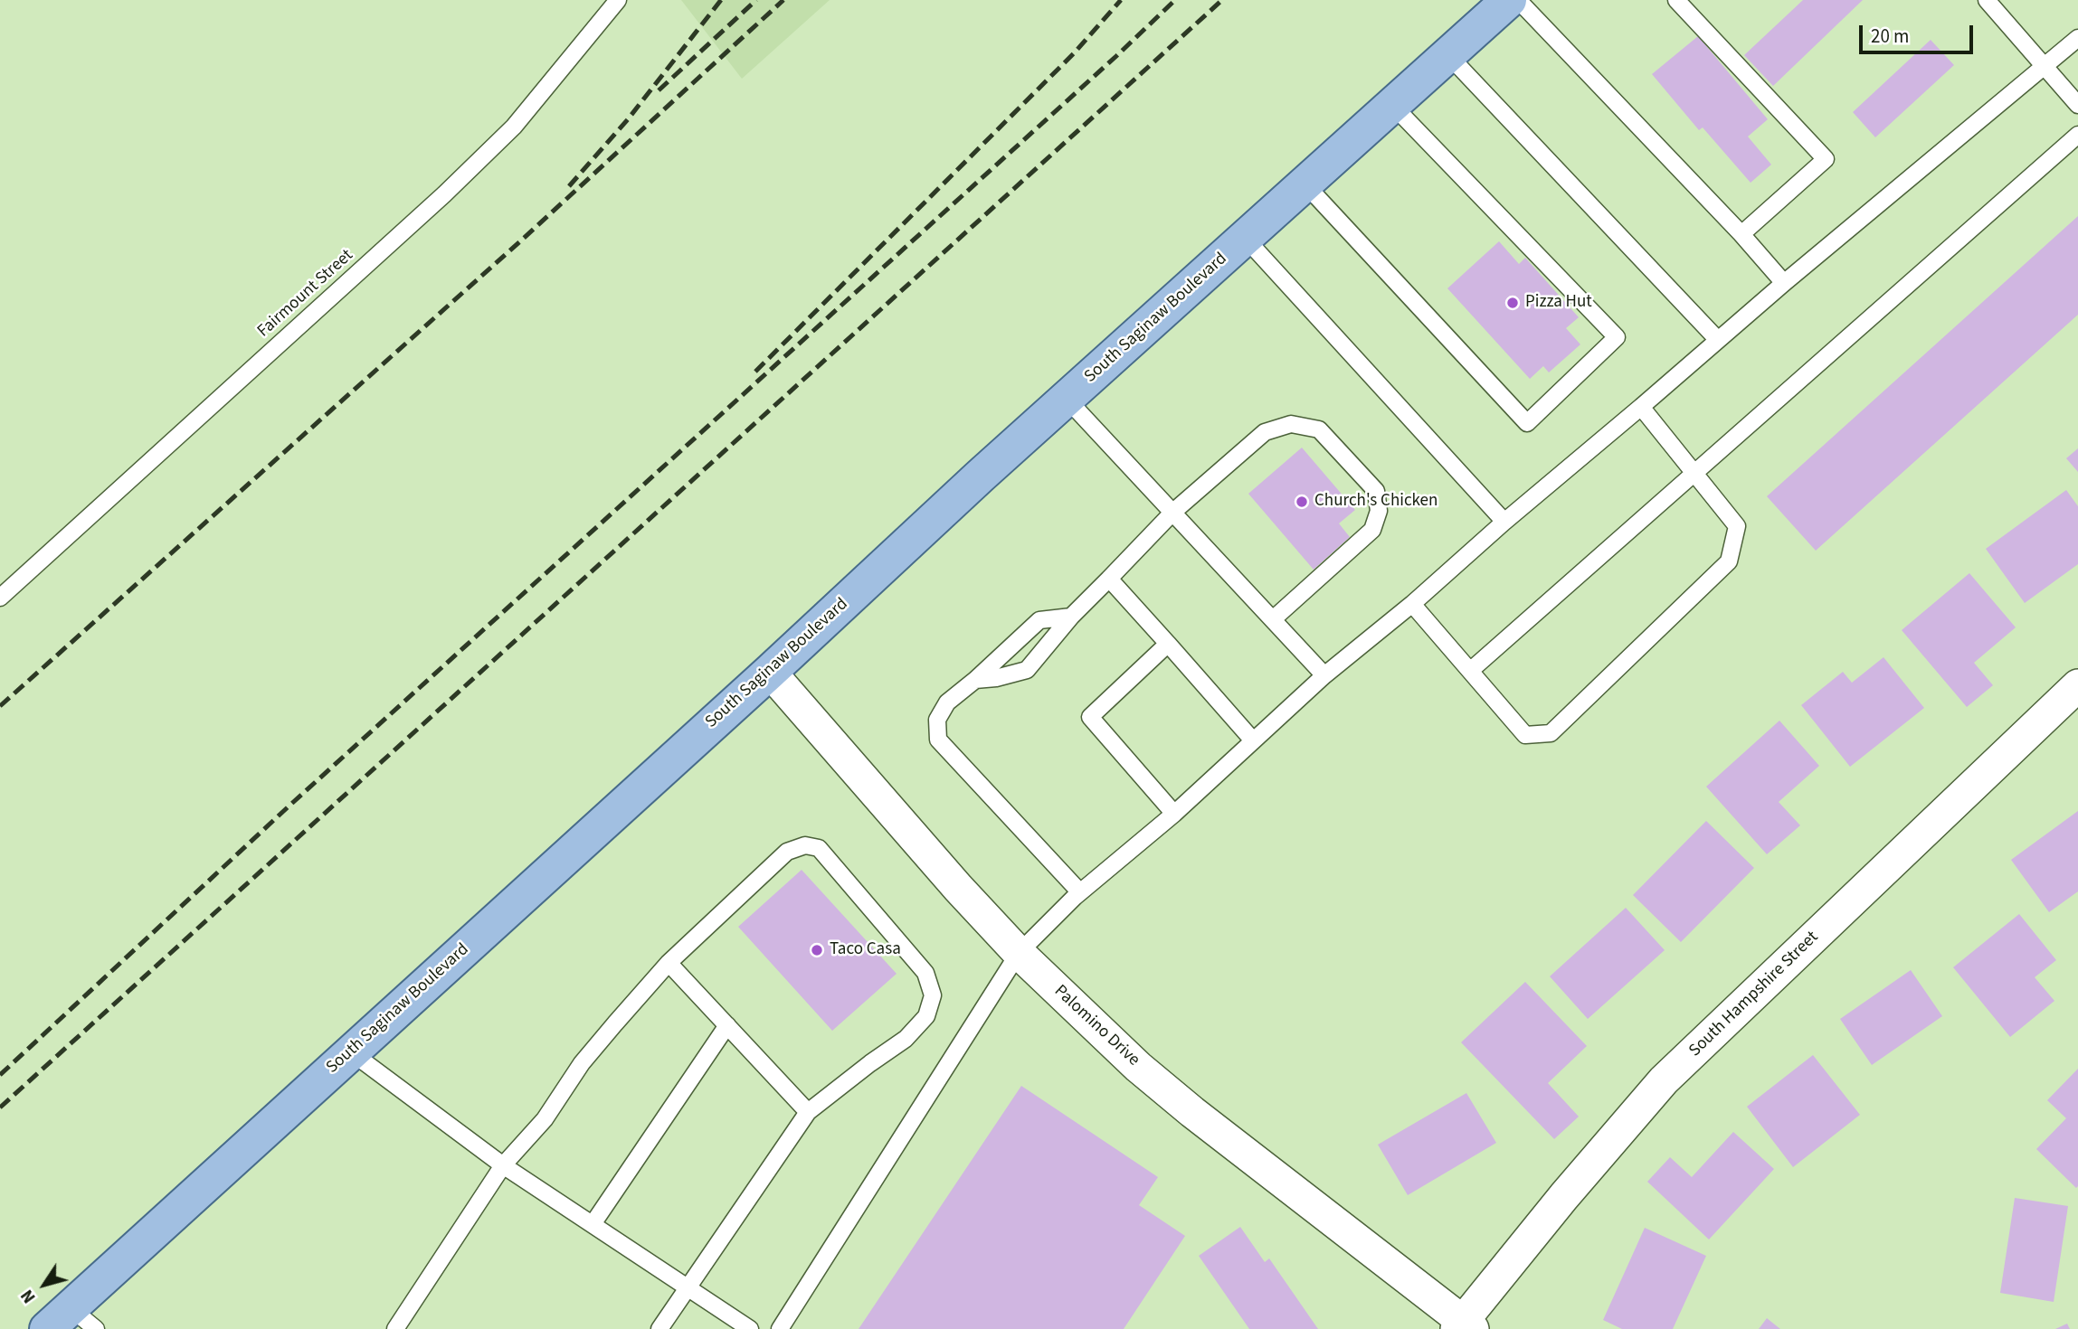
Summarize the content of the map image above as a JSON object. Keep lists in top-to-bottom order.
{
  "streets": {
    "main road": ["South Saginaw Boulevard"],
    "street": ["South Hampshire Street", "Palomino Drive"],
    "lane": ["Fairmount Street"]
  },
  "crossings": [
    ["South Saginaw Boulevard", "Palomino Drive"],
    ["South Hampshire Street", "Palomino Drive"]
  ],
  "places": ["Pizza Hut", "Church's Chicken", "Taco Casa"],
  "scale_bar": "20 m",
  "north": "bottom left"
}
